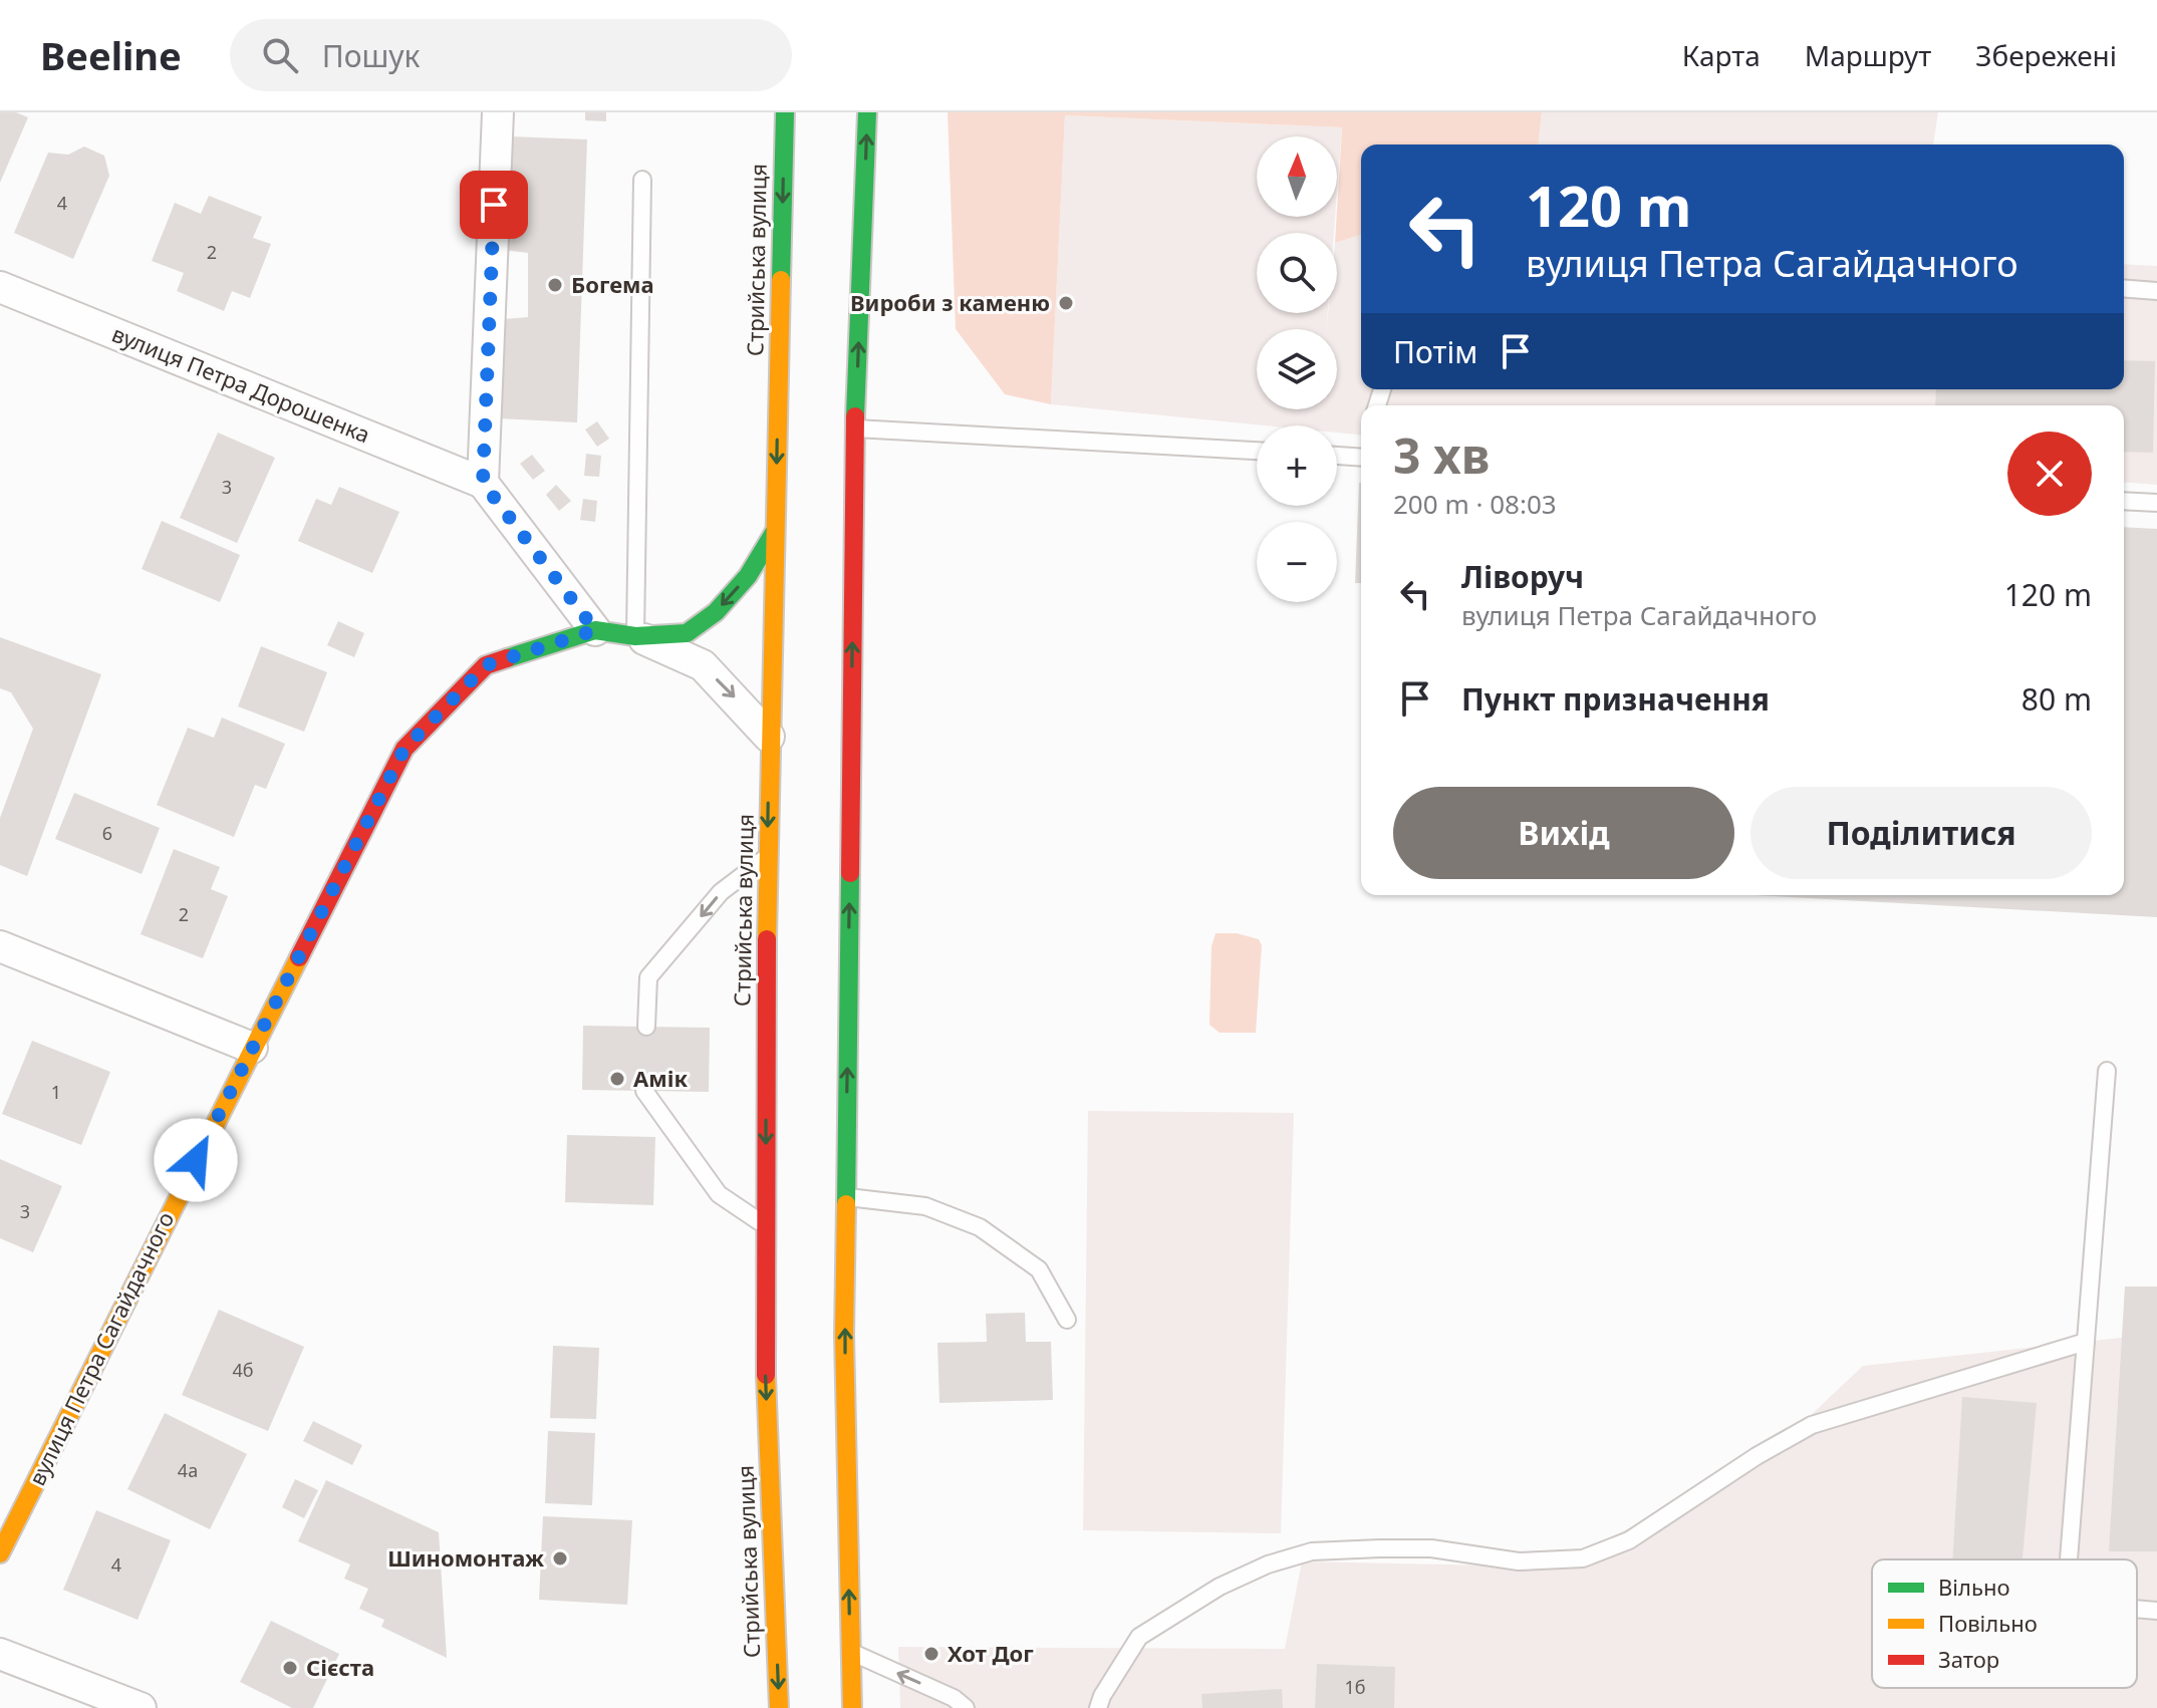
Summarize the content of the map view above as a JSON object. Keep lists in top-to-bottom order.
{
  "streets": {
    "main road": ["Стрийська вулиця", "вулиця Петра Сагайдачного"],
    "street": ["вулиця Петра Дорошенка"]
  },
  "crossings": [
    ["Стрийська вулиця", "вулиця Петра Сагайдачного"]
  ],
  "places": [
    "Богема",
    "Вироби з каменю",
    "Амік",
    "Шиномонтаж",
    "Хот Дог",
    "Сієста"
  ],
  "house_numbers": [
    "4",
    "2",
    "3",
    "6",
    "2",
    "1",
    "3",
    "4б",
    "4а",
    "4",
    "1б"
  ],
  "legend": ["Вільно", "Повільно", "Затор"],
  "north": "top",
  "page": {
    "header": "Beeline",
    "search": "Пошук",
    "nav": ["Карта", "Маршрут", "Збережені"],
    "map_buttons": ["+", "−"],
    "turn": ["120 m", "вулиця Петра Сагайдачного"],
    "then": "Потім",
    "heading": ["3 хв", "200 m · 08:03"],
    "list": [
      {
        "name": "Ліворуч",
        "note": "вулиця Петра Сагайдачного",
        "value": "120 m"
      },
      {
        "name": "Пункт призначення",
        "value": "80 m"
      }
    ],
    "buttons": ["Вихід", "Поділитися"]
  }
}
